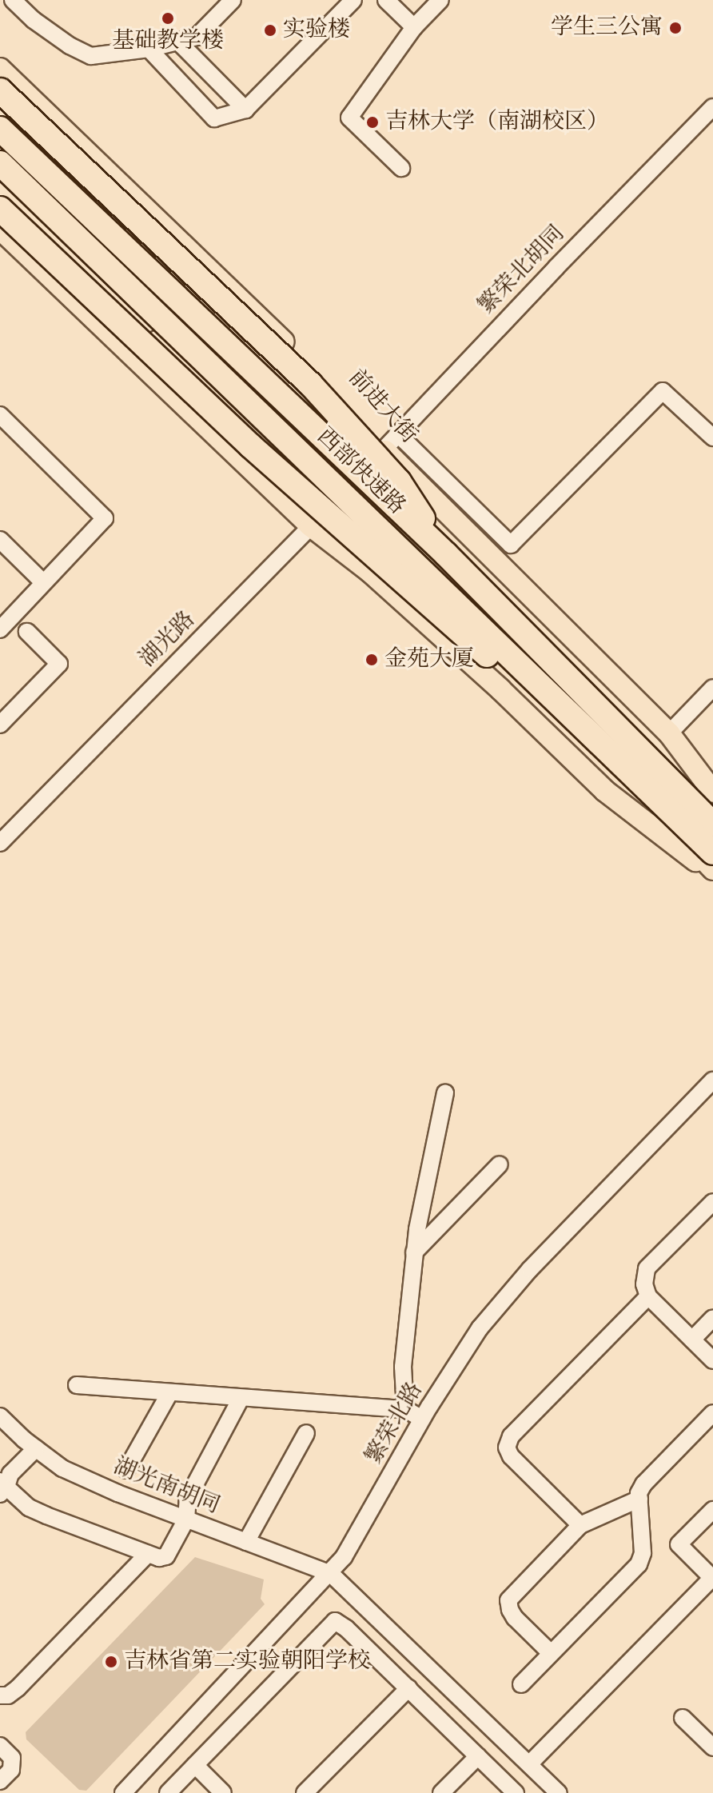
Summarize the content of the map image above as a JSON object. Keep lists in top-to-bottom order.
{
  "streets": {
    "highway": ["西部快速路"],
    "main road": ["前进大街"],
    "street": [
      "繁荣北胡同",
      "湖光路",
      "繁荣北路",
      "湖光南胡同"
    ]
  },
  "crossings": [
    ["繁荣北胡同", "前进大街"],
    ["繁荣北胡同", "湖光路"],
    ["繁荣北路", "湖光南胡同"]
  ],
  "places": [
    "基础教学楼",
    "学生三公寓",
    "实验楼",
    "吉林大学（南湖校区）",
    "金苑大厦",
    "吉林省第二实验朝阳学校"
  ]
}
